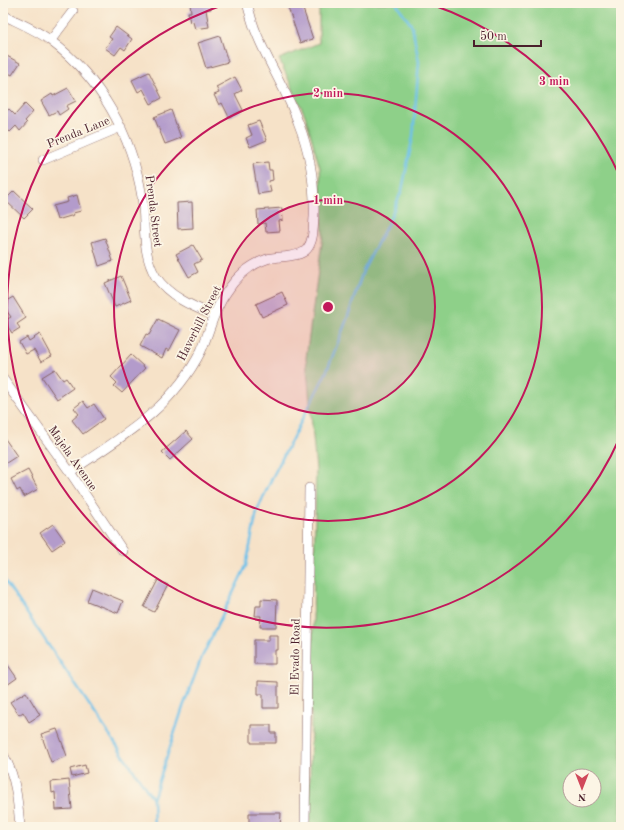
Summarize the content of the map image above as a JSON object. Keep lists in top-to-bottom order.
{
  "streets": {
    "street": [
      "Prenda Lane",
      "Prenda Street",
      "Haverhill Street",
      "Majela Avenue",
      "El Evado Road"
    ]
  },
  "crossings": [
    ["Prenda Lane", "Prenda Street"],
    ["Prenda Street", "Haverhill Street"],
    ["Haverhill Street", "Majela Avenue"]
  ],
  "scale_bar": "50 m",
  "north": "bottom",
  "rings": ["3 min", "2 min", "1 min"]
}
